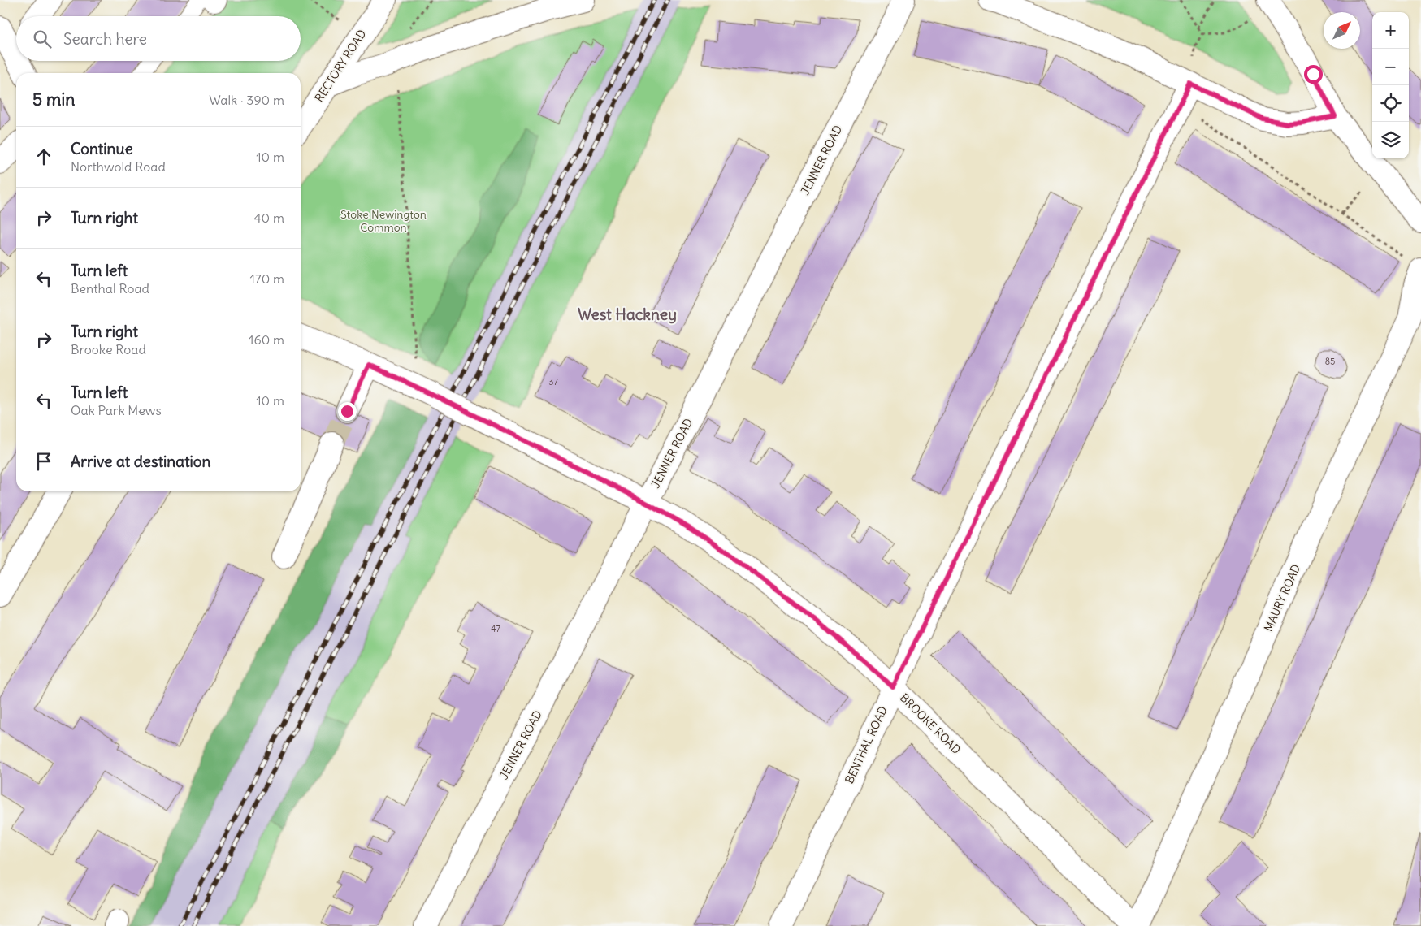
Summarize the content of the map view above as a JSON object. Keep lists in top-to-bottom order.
{
  "streets": {
    "main road": [
      "RECTORY ROAD",
      "JENNER ROAD",
      "MAURY ROAD",
      "BROOKE ROAD",
      "BENTHAL ROAD"
    ]
  },
  "crossings": [
    ["JENNER ROAD", "BROOKE ROAD"],
    ["BROOKE ROAD", "BENTHAL ROAD"]
  ],
  "districts": ["West Hackney"],
  "parks": ["Stoke Newington Common"],
  "house_numbers": ["85", "37", "47"],
  "north": "top right",
  "page": {
    "map_buttons": ["+", "−"],
    "search": "Search here",
    "heading": ["5 min", "Walk · 390 m"],
    "list": [
      ["Continue", "Northwold Road", "10 m"],
      ["Turn right", "40 m"],
      ["Turn left", "Benthal Road", "170 m"],
      ["Turn right", "Brooke Road", "160 m"],
      ["Turn left", "Oak Park Mews", "10 m"],
      "Arrive at destination"
    ]
  }
}
